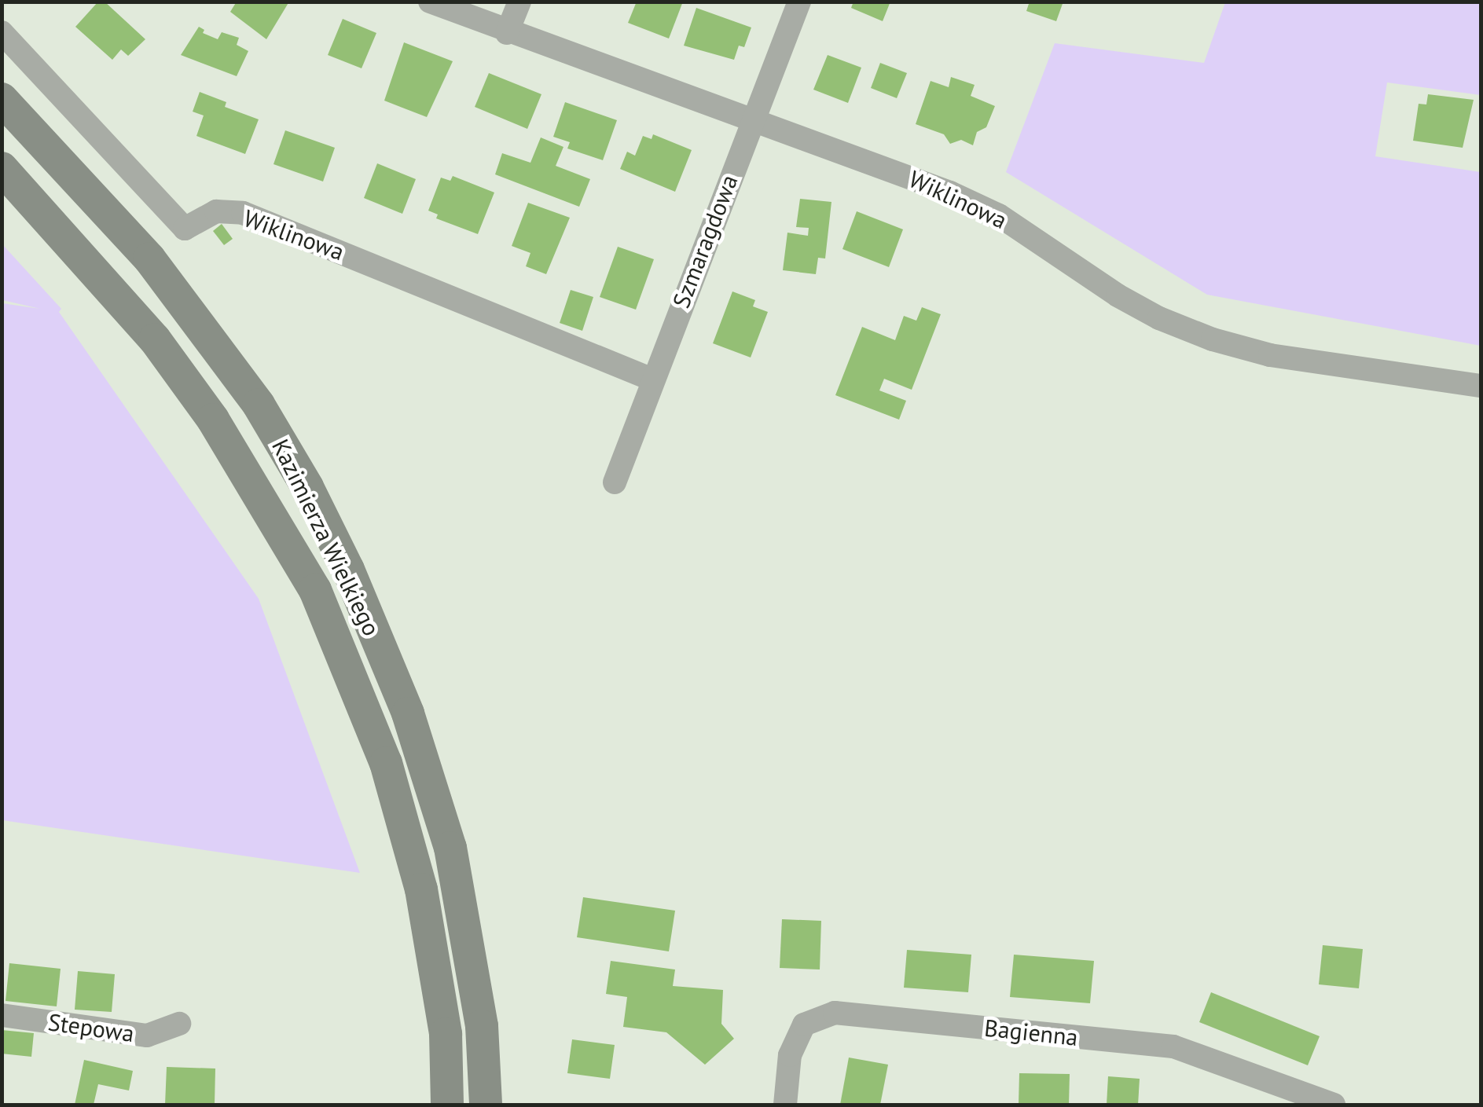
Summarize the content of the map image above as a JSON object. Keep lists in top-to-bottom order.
{
  "streets": {
    "main road": ["Kazimierza Wielkiego"],
    "street": [
      "Wiklinowa",
      "Szmaragdowa",
      "Stepowa",
      "Bagienna"
    ]
  },
  "crossings": [
    ["Wiklinowa", "Szmaragdowa"]
  ]
}
